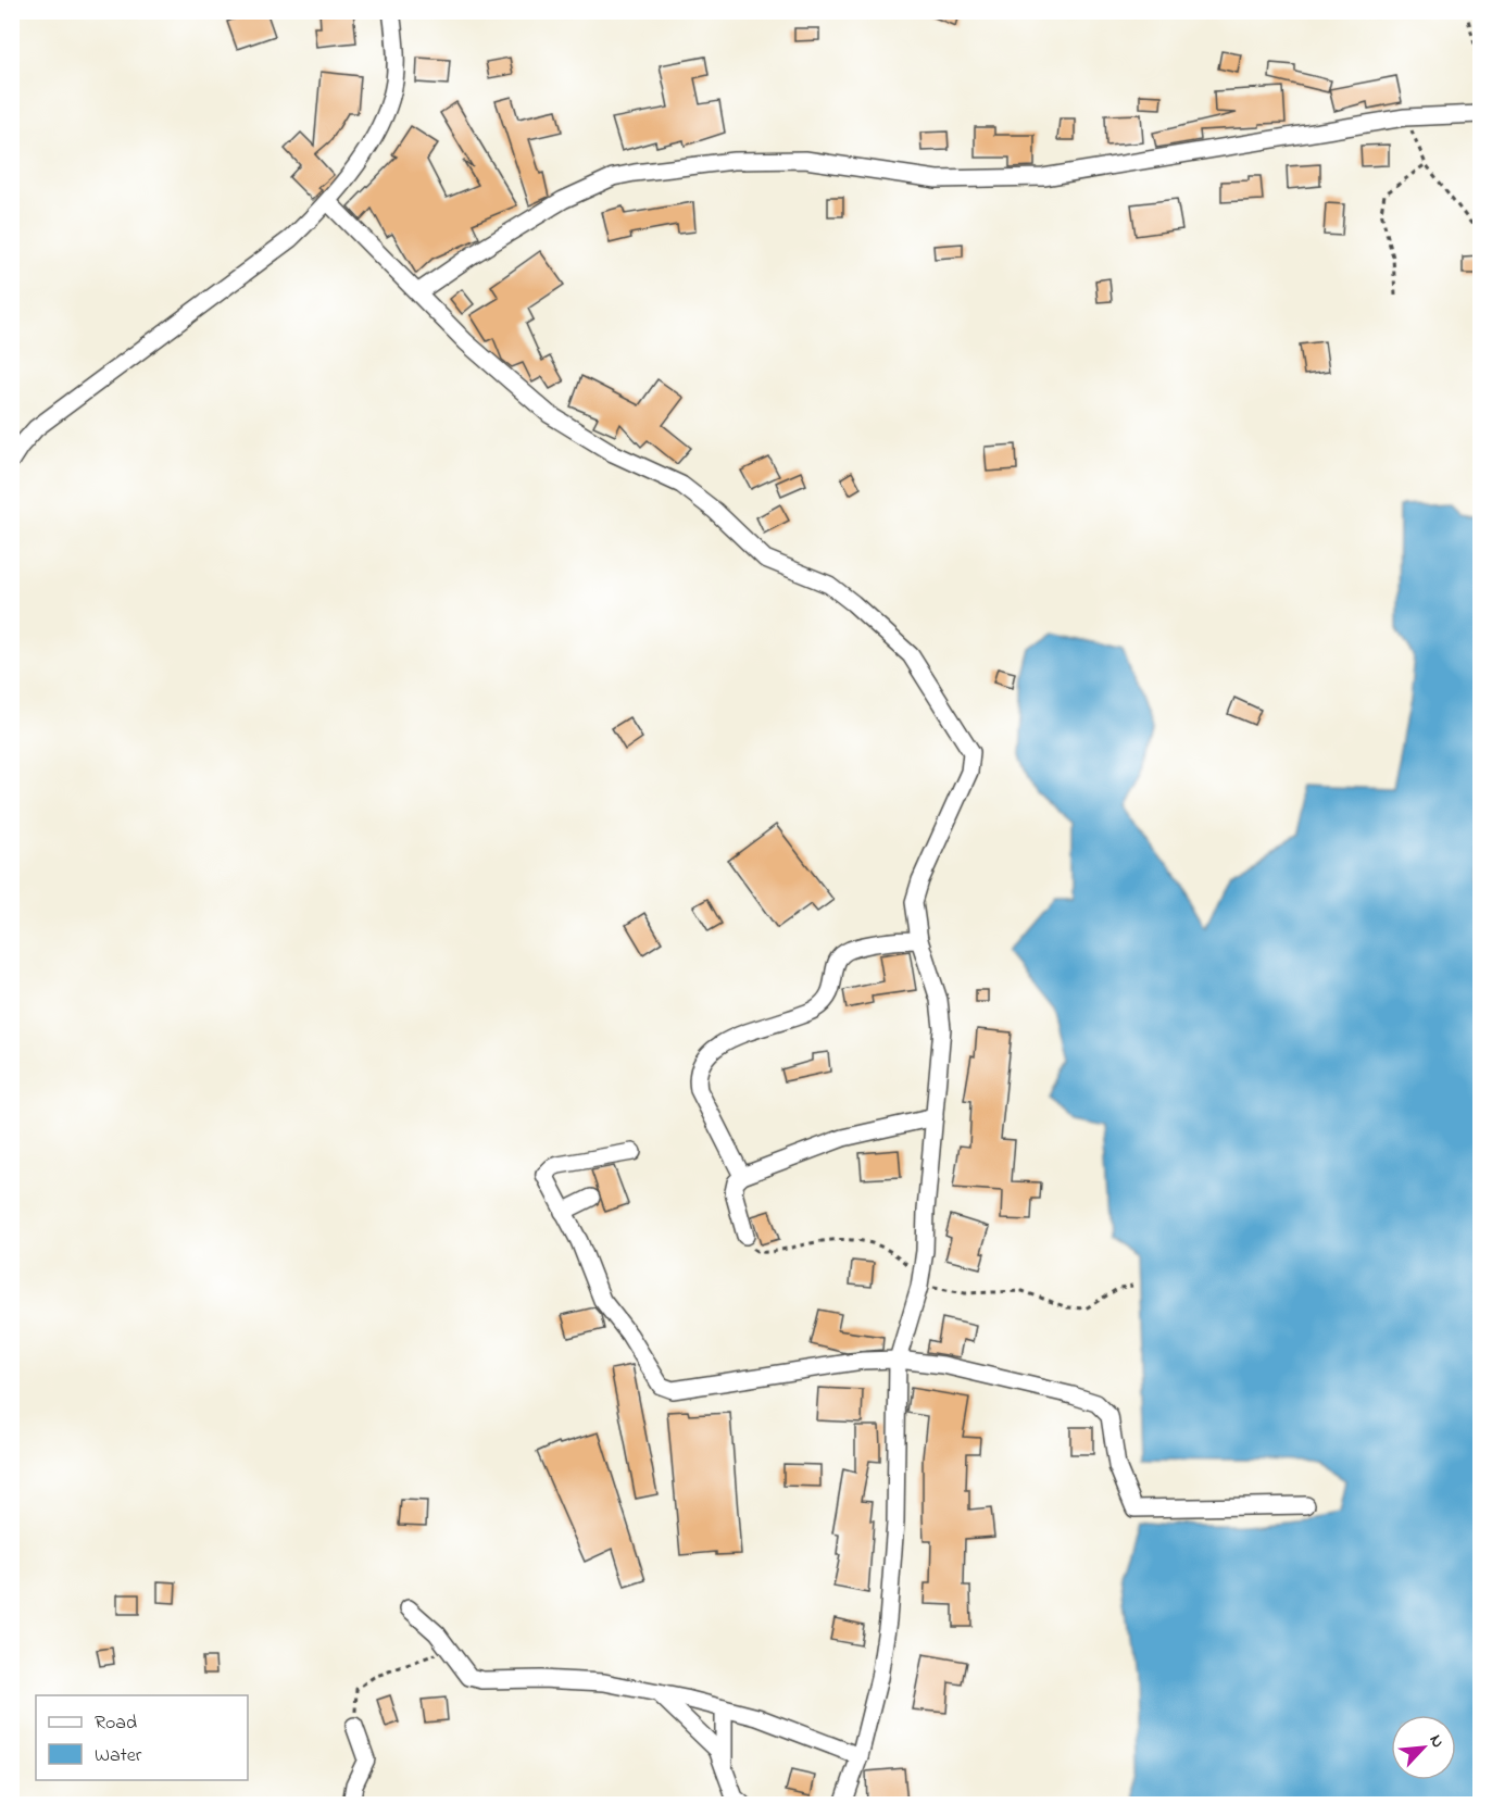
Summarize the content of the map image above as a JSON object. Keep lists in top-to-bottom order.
{
  "legend": ["Road", "Water"],
  "north": "top right"
}
